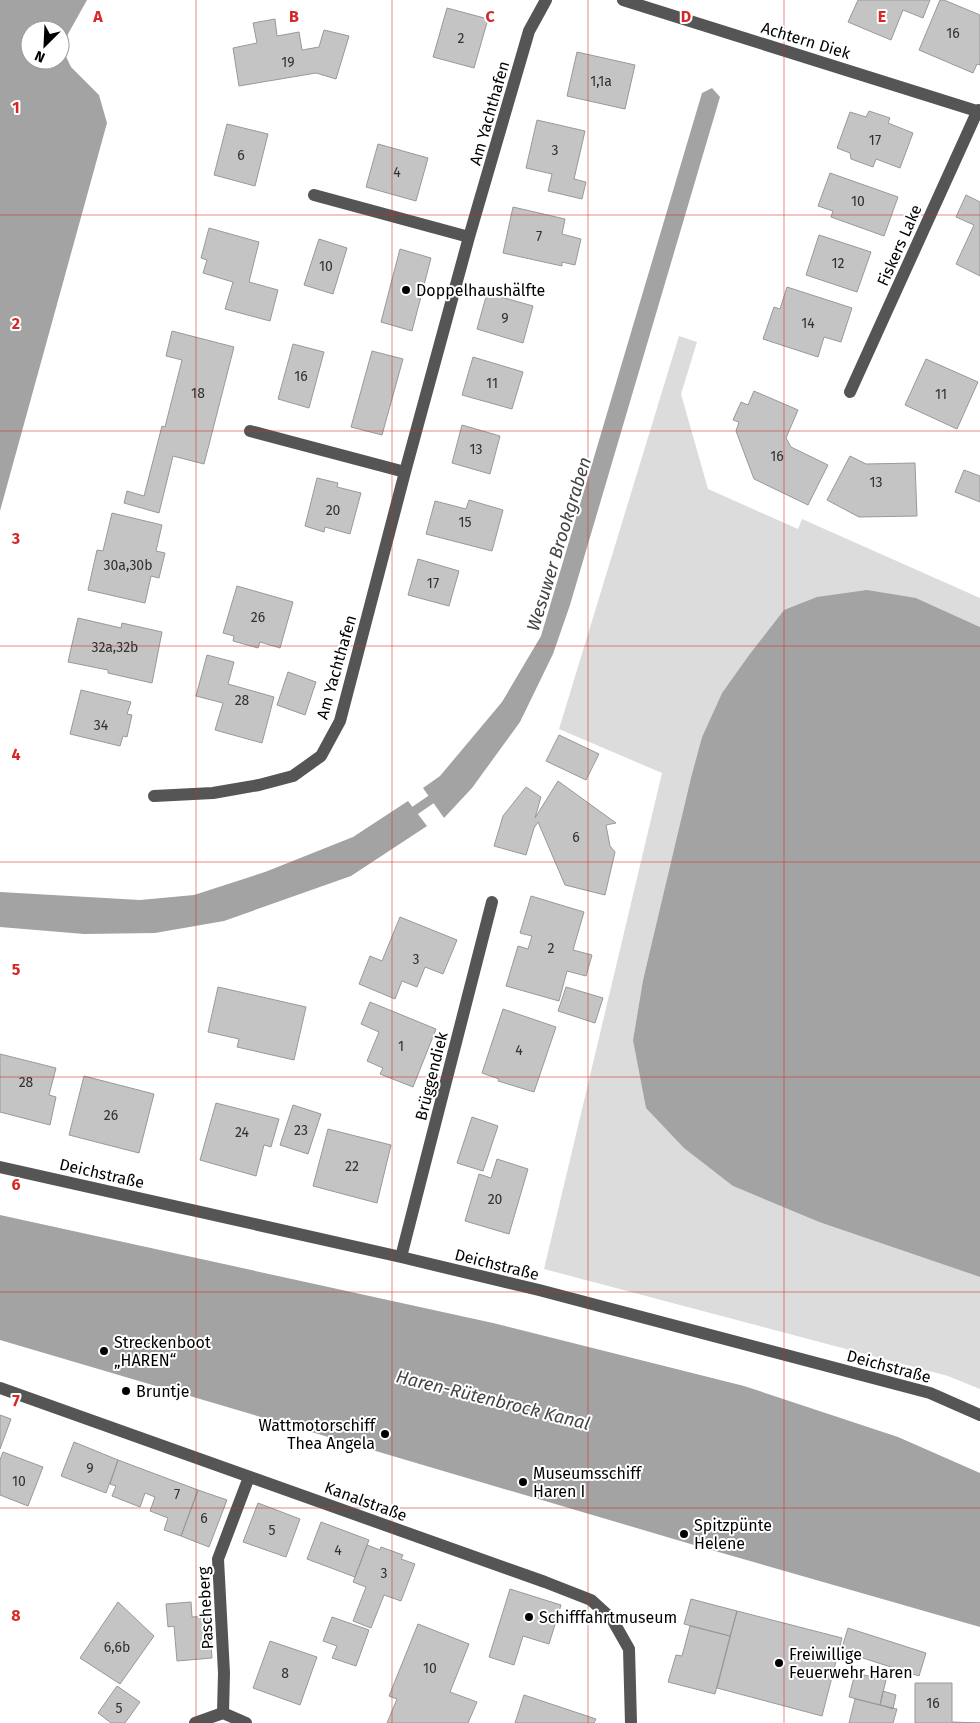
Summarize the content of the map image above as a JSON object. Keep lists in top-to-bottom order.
{
  "streets": {
    "street": [
      "Achtern Diek",
      "Am Yachthafen",
      "Fiskers Lake",
      "Brüggendiek",
      "Deichstraße",
      "Kanalstraße",
      "Pascheberg"
    ]
  },
  "crossings": [
    ["Achtern Diek", "Fiskers Lake"],
    ["Brüggendiek", "Deichstraße"],
    ["Kanalstraße", "Pascheberg"]
  ],
  "water": ["Wesuwer Brookgraben", "Haren-Rütenbrock Kanal"],
  "places": [
    "Doppelhaushälfte",
    "Streckenboot „HAREN“",
    "Bruntje",
    "Wattmotorschiff Thea Angela",
    "Museumsschiff Haren I",
    "Spitzpünte Helene",
    "Schifffahrtmuseum",
    "Freiwillige Feuerwehr Haren"
  ],
  "house_numbers": [
    "16",
    "2",
    "19",
    "1,1a",
    "17",
    "3",
    "6",
    "4",
    "10",
    "7",
    "12",
    "10",
    "9",
    "14",
    "16",
    "11",
    "18",
    "11",
    "13",
    "16",
    "13",
    "20",
    "15",
    "30a,30b",
    "17",
    "26",
    "32a,32b",
    "28",
    "34",
    "6",
    "2",
    "3",
    "1",
    "4",
    "28",
    "26",
    "23",
    "24",
    "22",
    "20",
    "9",
    "10",
    "7",
    "6",
    "5",
    "4",
    "3",
    "6,6b",
    "10",
    "8",
    "16",
    "5"
  ],
  "north": "bottom left",
  "grid": {
    "columns": [
      "A",
      "B",
      "C",
      "D",
      "E"
    ],
    "rows": [
      "1",
      "2",
      "3",
      "4",
      "5",
      "6",
      "7",
      "8"
    ]
  }
}
